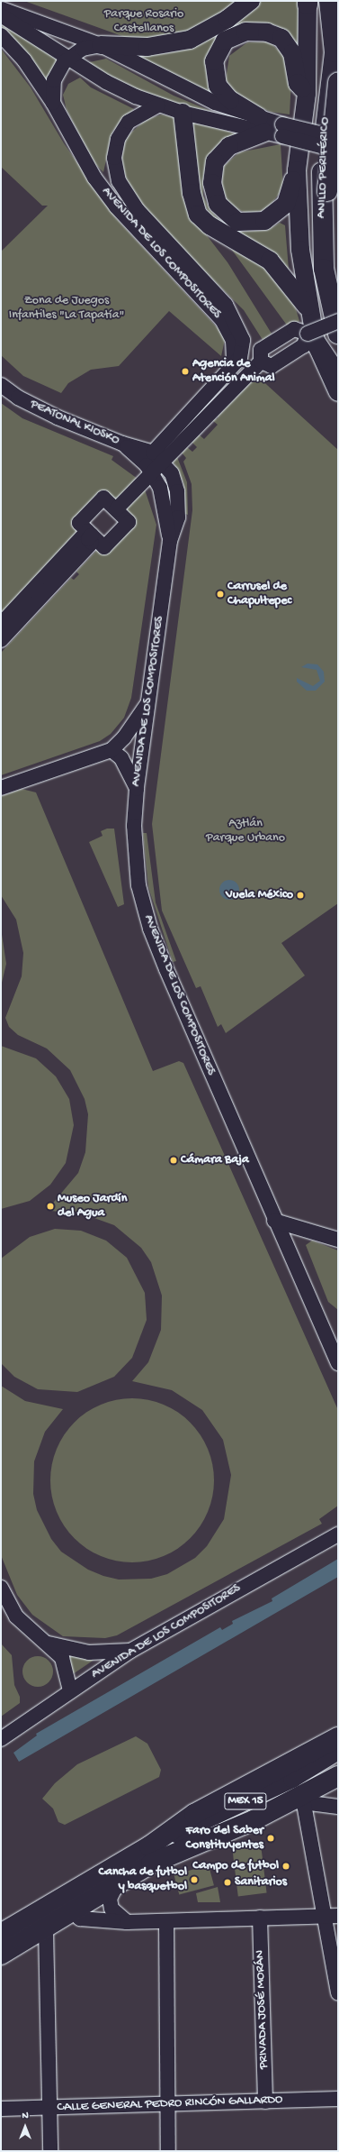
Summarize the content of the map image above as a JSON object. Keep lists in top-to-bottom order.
{
  "streets": {
    "highway": ["ANILLO PERIFÉRICO", "MEX 15"],
    "street": [
      "AVENIDA DE LOS COMPOSITORES",
      "PEATONAL KIOSKO",
      "PRIVADA JOSÉ MORÁN",
      "CALLE GENERAL PEDRO RINCÓN GALLARDO"
    ]
  },
  "crossings": [
    ["AVENIDA DE LOS COMPOSITORES", "PEATONAL KIOSKO"],
    ["PRIVADA JOSÉ MORÁN", "CALLE GENERAL PEDRO RINCÓN GALLARDO"]
  ],
  "parks": ["Parque Rosario Castellanos", "Zona de Juegos Infantiles \"La Tapatía\"", "Aztlán Parque Urbano"],
  "places": [
    "Agencia de Atención Animal",
    "Carrusel de Chapultepec",
    "Vuela México",
    "Cámara Baja",
    "Museo Jardín del Agua",
    "Faro del Saber Constituyentes",
    "Campo de futbol",
    "Cancha de futbol y basquetbol",
    "Sanitarios"
  ],
  "north": "top"
}
